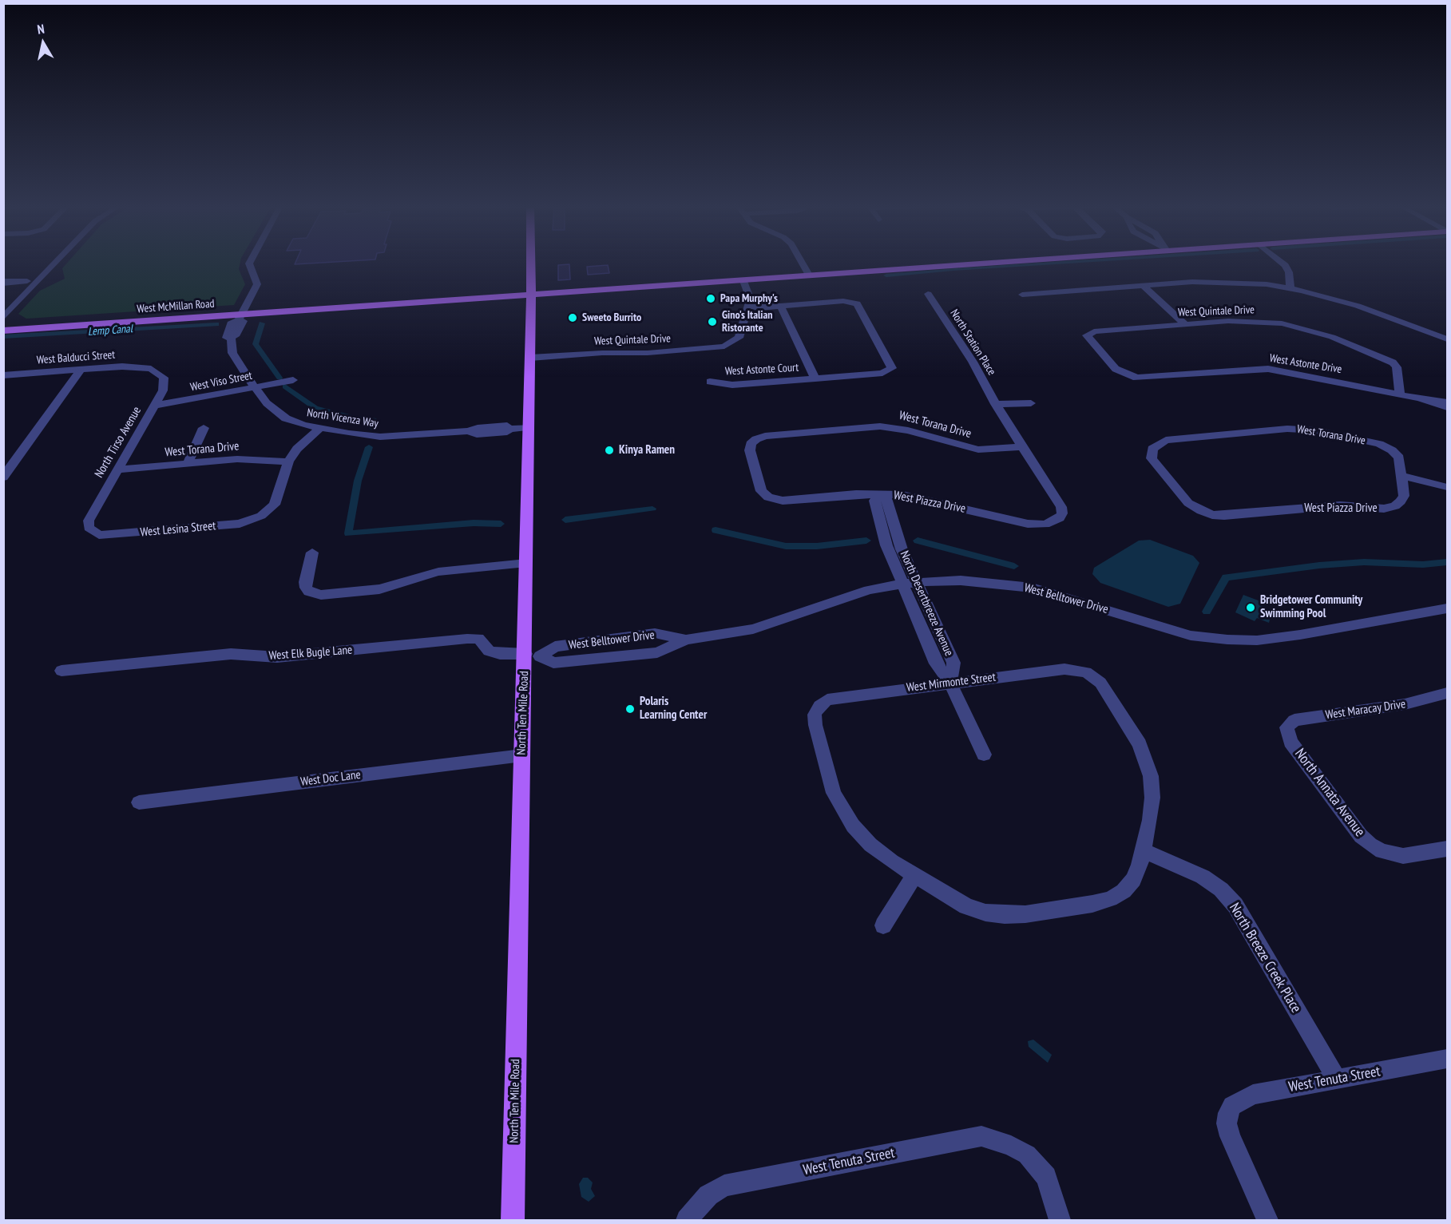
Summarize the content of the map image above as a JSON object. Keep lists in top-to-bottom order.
{
  "streets": {
    "main road": ["West McMillan Road", "North Ten Mile Road"],
    "street": [
      "West Quintale Drive",
      "North Station Place",
      "West Balducci Street",
      "West Astonte Drive",
      "West Astonte Court",
      "West Viso Street",
      "North Vicenza Way",
      "West Torana Drive",
      "North Tirso Avenue",
      "West Piazza Drive",
      "West Lesina Street",
      "West Belltower Drive",
      "North Desertbreeze Avenue",
      "West Elk Bugle Lane",
      "West Mirmonte Street",
      "West Maracay Drive",
      "West Doc Lane",
      "North Annata Avenue",
      "North Breeze Creek Place",
      "West Tenuta Street"
    ]
  },
  "crossings": [
    ["West McMillan Road", "North Vicenza Way"],
    ["West McMillan Road", "North Ten Mile Road"],
    ["West Quintale Drive", "West Astonte Drive"],
    ["West Quintale Drive", "North Ten Mile Road"],
    ["North Station Place", "West Torana Drive"],
    ["North Station Place", "West Piazza Drive"],
    ["West Balducci Street", "North Tirso Avenue"],
    ["West Viso Street", "North Vicenza Way"],
    ["West Viso Street", "North Tirso Avenue"],
    ["North Vicenza Way", "North Ten Mile Road"],
    ["West Torana Drive", "North Tirso Avenue"],
    ["West Torana Drive", "West Piazza Drive"],
    ["West Torana Drive", "West Lesina Street"],
    ["North Tirso Avenue", "West Lesina Street"],
    ["West Piazza Drive", "North Desertbreeze Avenue"],
    ["West Belltower Drive", "North Desertbreeze Avenue"],
    ["West Belltower Drive", "West Elk Bugle Lane"],
    ["West Belltower Drive", "North Ten Mile Road"],
    ["North Desertbreeze Avenue", "West Mirmonte Street"],
    ["West Elk Bugle Lane", "North Ten Mile Road"],
    ["West Mirmonte Street", "North Breeze Creek Place"],
    ["West Maracay Drive", "North Annata Avenue"],
    ["North Ten Mile Road", "West Doc Lane"],
    ["North Breeze Creek Place", "West Tenuta Street"]
  ],
  "water": ["Lemp Canal"],
  "places": [
    "Papa Murphy's",
    "Sweeto Burrito",
    "Gino's Italian Ristorante",
    "Kinya Ramen",
    "Bridgetower Community Swimming Pool",
    "Polaris Learning Center"
  ],
  "north": "top"
}
